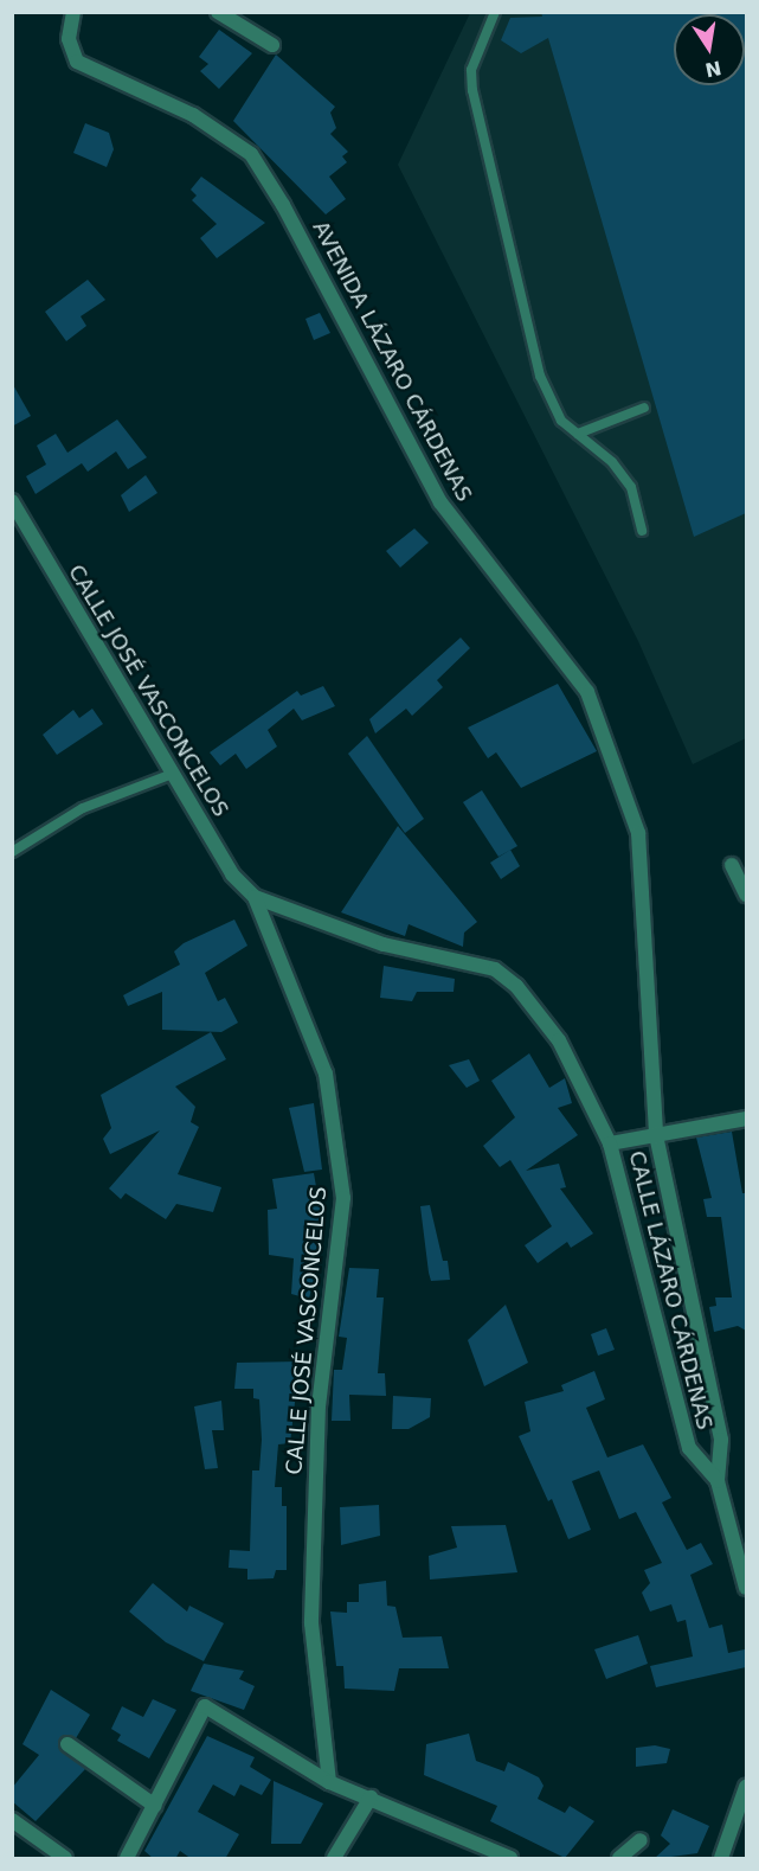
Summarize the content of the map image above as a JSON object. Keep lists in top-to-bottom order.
{
  "streets": {
    "street": ["AVENIDA LÁZARO CÁRDENAS", "CALLE JOSÉ VASCONCELOS", "CALLE LÁZARO CÁRDENAS"]
  },
  "crossings": [
    ["AVENIDA LÁZARO CÁRDENAS", "CALLE LÁZARO CÁRDENAS"],
    ["CALLE JOSÉ VASCONCELOS", "CALLE LÁZARO CÁRDENAS"]
  ],
  "north": "bottom"
}
